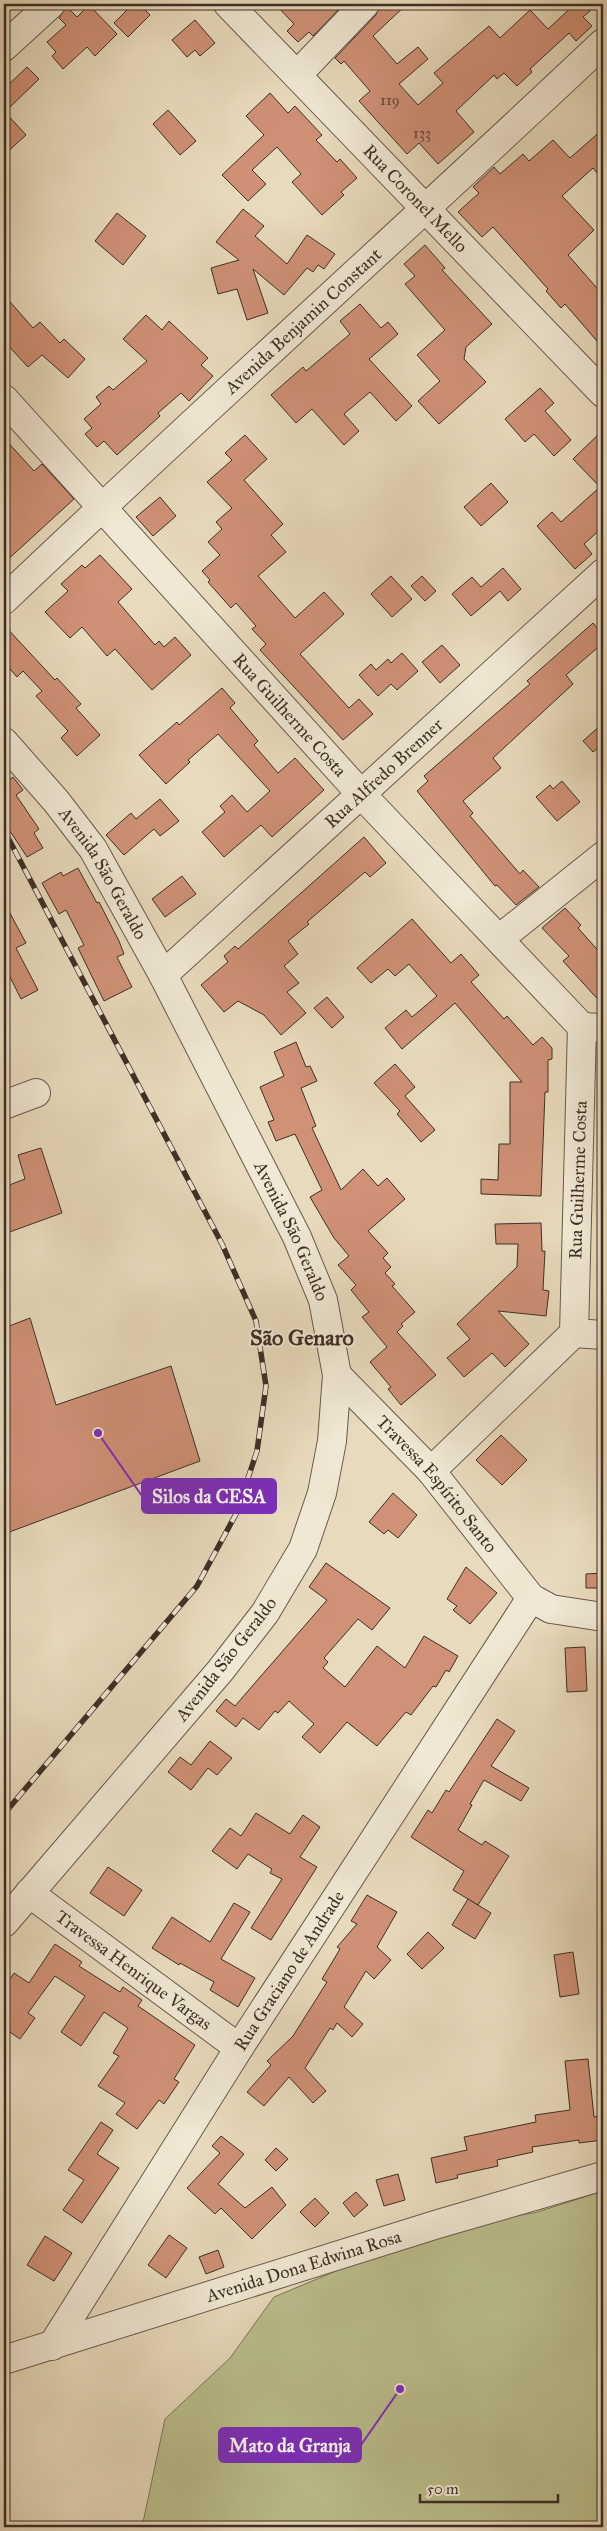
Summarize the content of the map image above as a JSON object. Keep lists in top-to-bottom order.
{
  "streets": {
    "street": [
      "Rua Coronel Mello",
      "Avenida Benjamin Constant",
      "Rua Guilherme Costa",
      "Rua Alfredo Brenner",
      "Avenida São Geraldo",
      "Travessa Espírito Santo",
      "Travessa Henrique Vargas",
      "Rua Graciano de Andrade",
      "Avenida Dona Edwina Rosa"
    ]
  },
  "crossings": [
    ["Rua Coronel Mello", "Avenida Benjamin Constant"],
    ["Avenida Benjamin Constant", "Rua Guilherme Costa"],
    ["Rua Guilherme Costa", "Rua Alfredo Brenner"],
    ["Rua Alfredo Brenner", "Avenida São Geraldo"],
    ["Avenida São Geraldo", "Travessa Espírito Santo"],
    ["Avenida São Geraldo", "Travessa Henrique Vargas"],
    ["Travessa Espírito Santo", "Rua Graciano de Andrade"],
    ["Travessa Henrique Vargas", "Rua Graciano de Andrade"],
    ["Rua Graciano de Andrade", "Avenida Dona Edwina Rosa"]
  ],
  "districts": ["São Genaro"],
  "places": ["Silos da CESA", "Mato da Granja"],
  "house_numbers": ["119", "133"],
  "scale_bar": "50 m"
}
